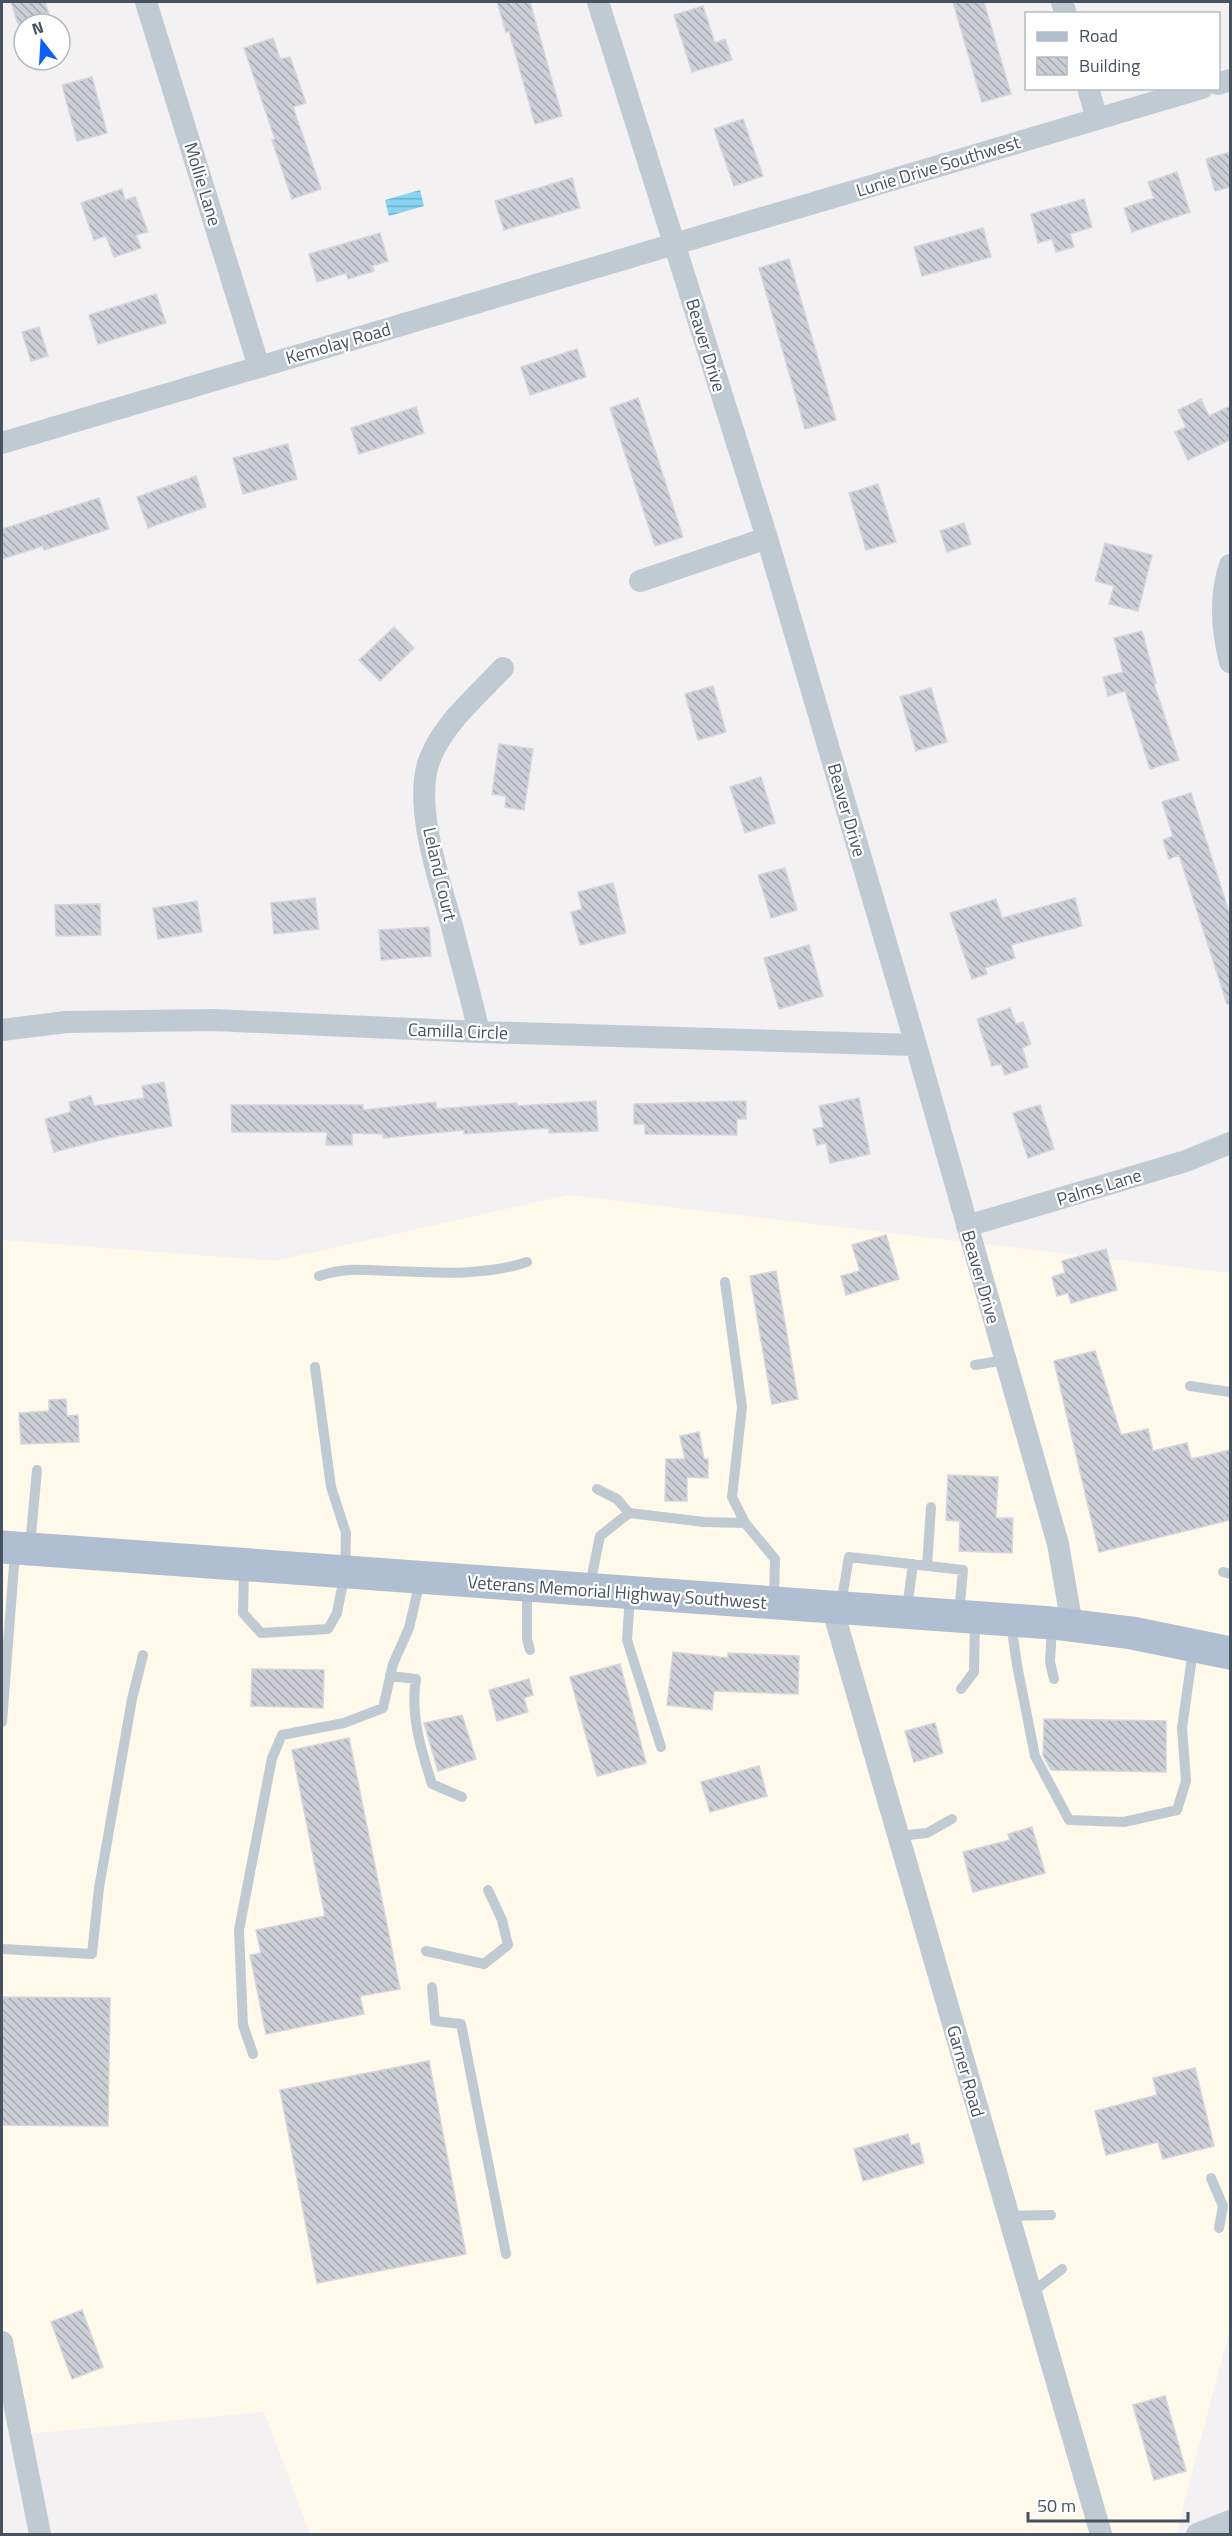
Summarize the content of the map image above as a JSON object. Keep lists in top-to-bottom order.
{
  "streets": {
    "main road": ["Veterans Memorial Highway Southwest"],
    "street": [
      "Lunie Drive Southwest",
      "Mollie Lane",
      "Kemolay Road",
      "Beaver Drive",
      "Leland Court",
      "Camilla Circle",
      "Palms Lane",
      "Garner Road"
    ]
  },
  "crossings": [
    ["Lunie Drive Southwest", "Kemolay Road"],
    ["Lunie Drive Southwest", "Beaver Drive"],
    ["Mollie Lane", "Kemolay Road"],
    ["Kemolay Road", "Beaver Drive"],
    ["Beaver Drive", "Camilla Circle"],
    ["Beaver Drive", "Palms Lane"],
    ["Beaver Drive", "Veterans Memorial Highway Southwest"],
    ["Leland Court", "Camilla Circle"],
    ["Veterans Memorial Highway Southwest", "Garner Road"]
  ],
  "legend": ["Road", "Building"],
  "scale_bar": "50 m",
  "north": "top"
}
